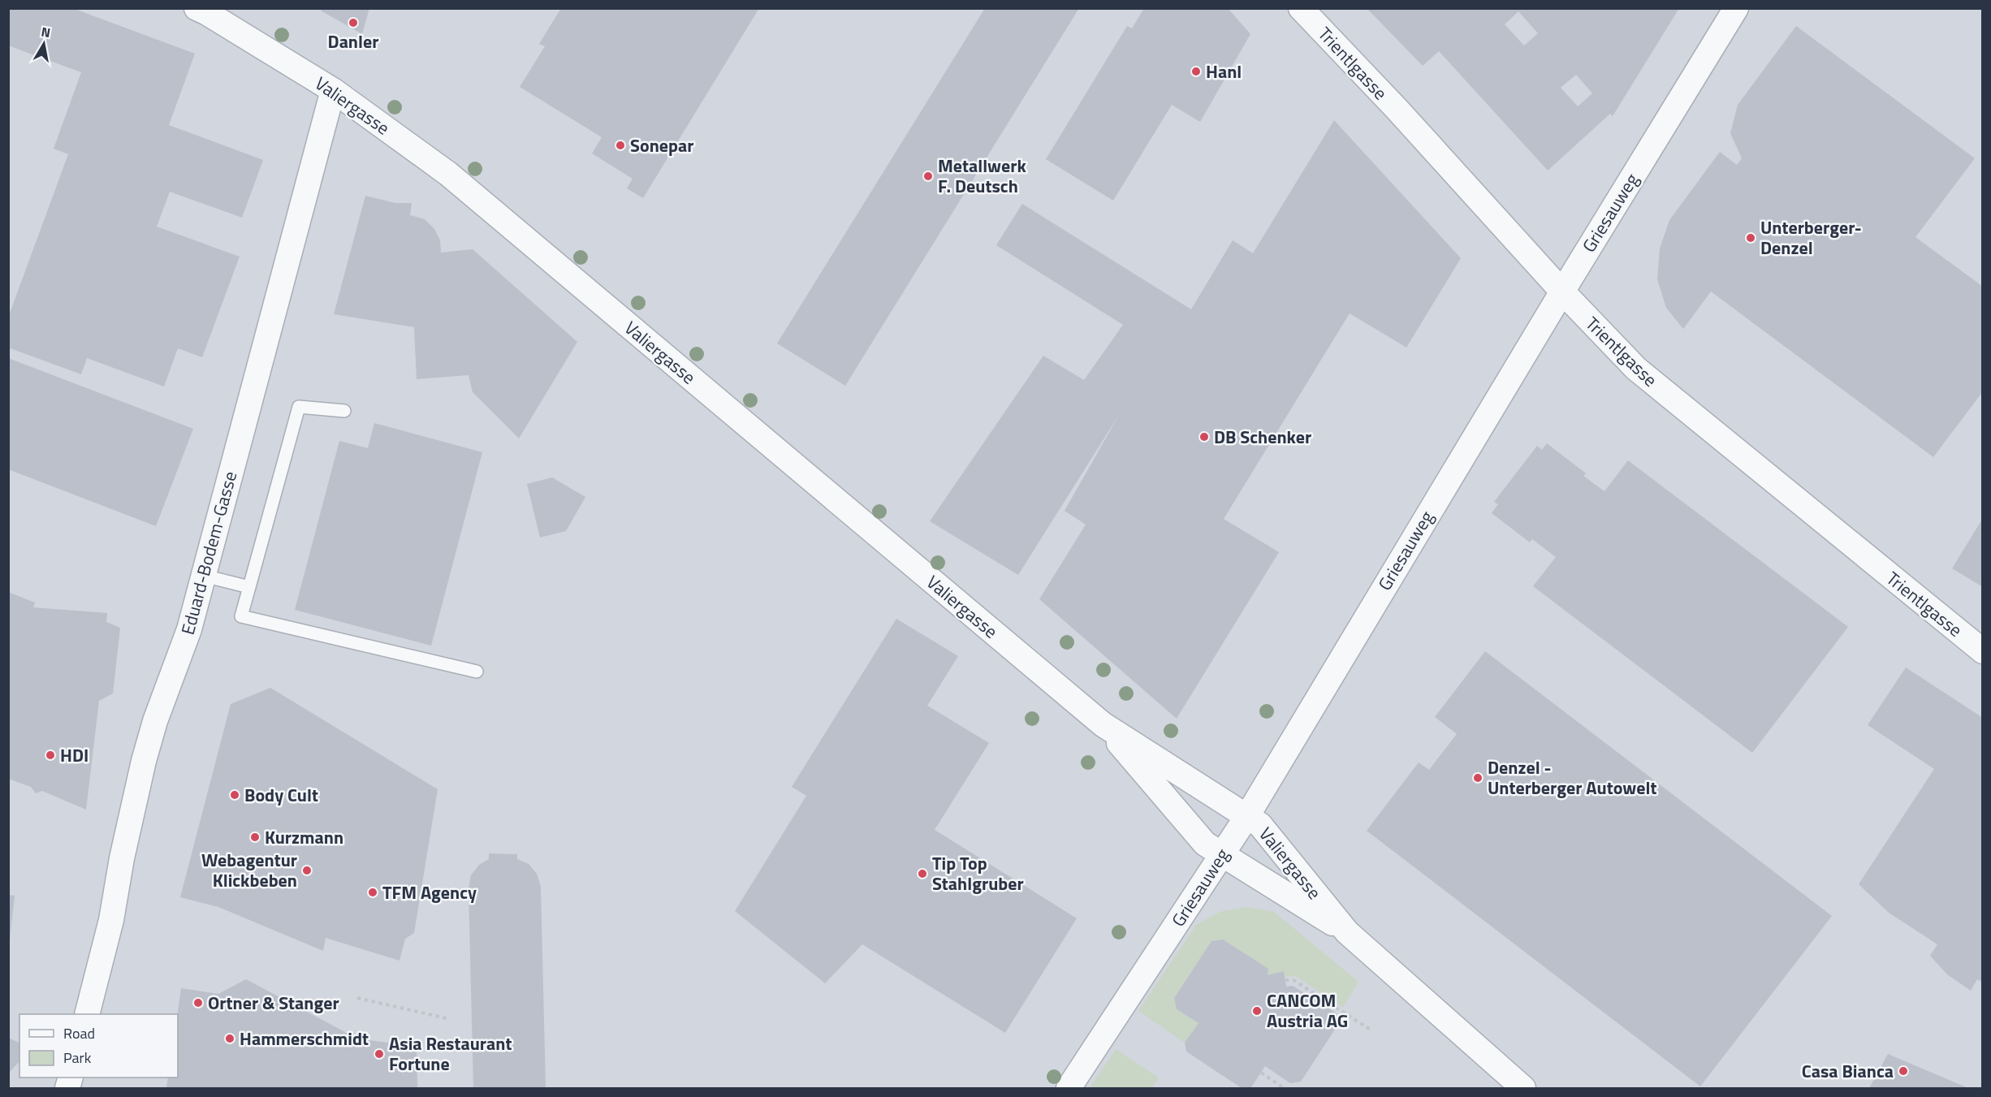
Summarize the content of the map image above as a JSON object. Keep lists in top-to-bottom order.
{
  "streets": {
    "street": [
      "Trientlgasse",
      "Valiergasse",
      "Griesauweg",
      "Eduard-Bodem-Gasse"
    ]
  },
  "crossings": [
    ["Trientlgasse", "Griesauweg"],
    ["Valiergasse", "Griesauweg"],
    ["Valiergasse", "Eduard-Bodem-Gasse"]
  ],
  "places": [
    "Danler",
    "Hanl",
    "Sonepar",
    "Metallwerk F. Deutsch",
    "Unterberger- Denzel",
    "DB Schenker",
    "HDI",
    "Denzel - Unterberger Autowelt",
    "Body Cult",
    "Kurzmann",
    "Webagentur Klickbeben",
    "Tip Top Stahlgruber",
    "TFM Agency",
    "Ortner & Stanger",
    "CANCOM Austria AG",
    "Hammerschmidt",
    "Asia Restaurant Fortune",
    "Casa Bianca"
  ],
  "legend": ["Road", "Park"],
  "north": "top"
}
